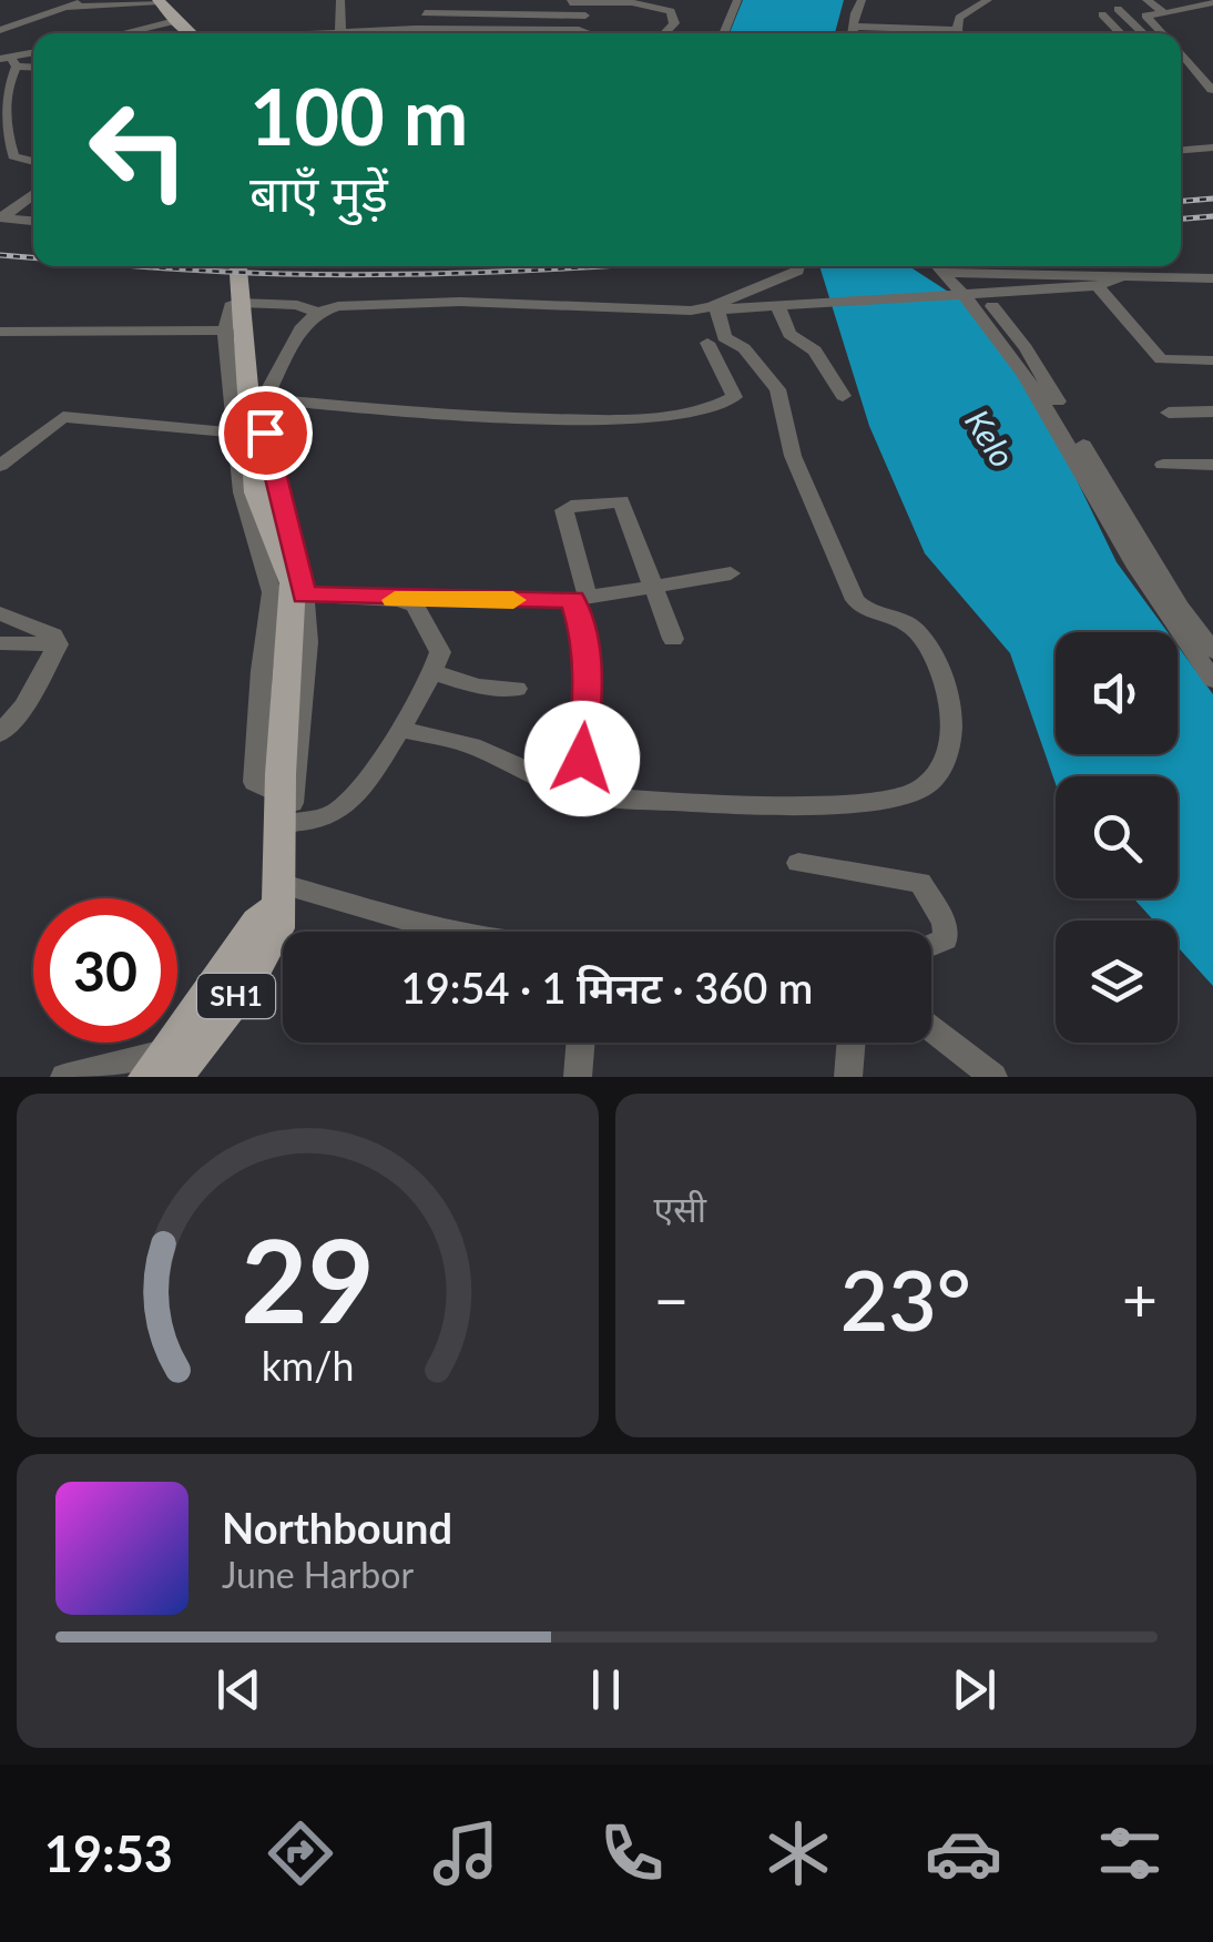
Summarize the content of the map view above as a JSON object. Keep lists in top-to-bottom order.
{
  "streets": {
    "main road": ["SH1"]
  },
  "water": ["Kelo"],
  "page": {
    "turn": ["100 m", "बाएँ मुड़ें"],
    "limit": "30",
    "trip": "19:54 · 1 मिनट · 360 m",
    "tile": "एसी",
    "heat": ["−", "23°", "+"],
    "song": ["Northbound", "June Harbor"],
    "tabs": "19:53",
    "gauge": ["29", "km/h"]
  }
}
